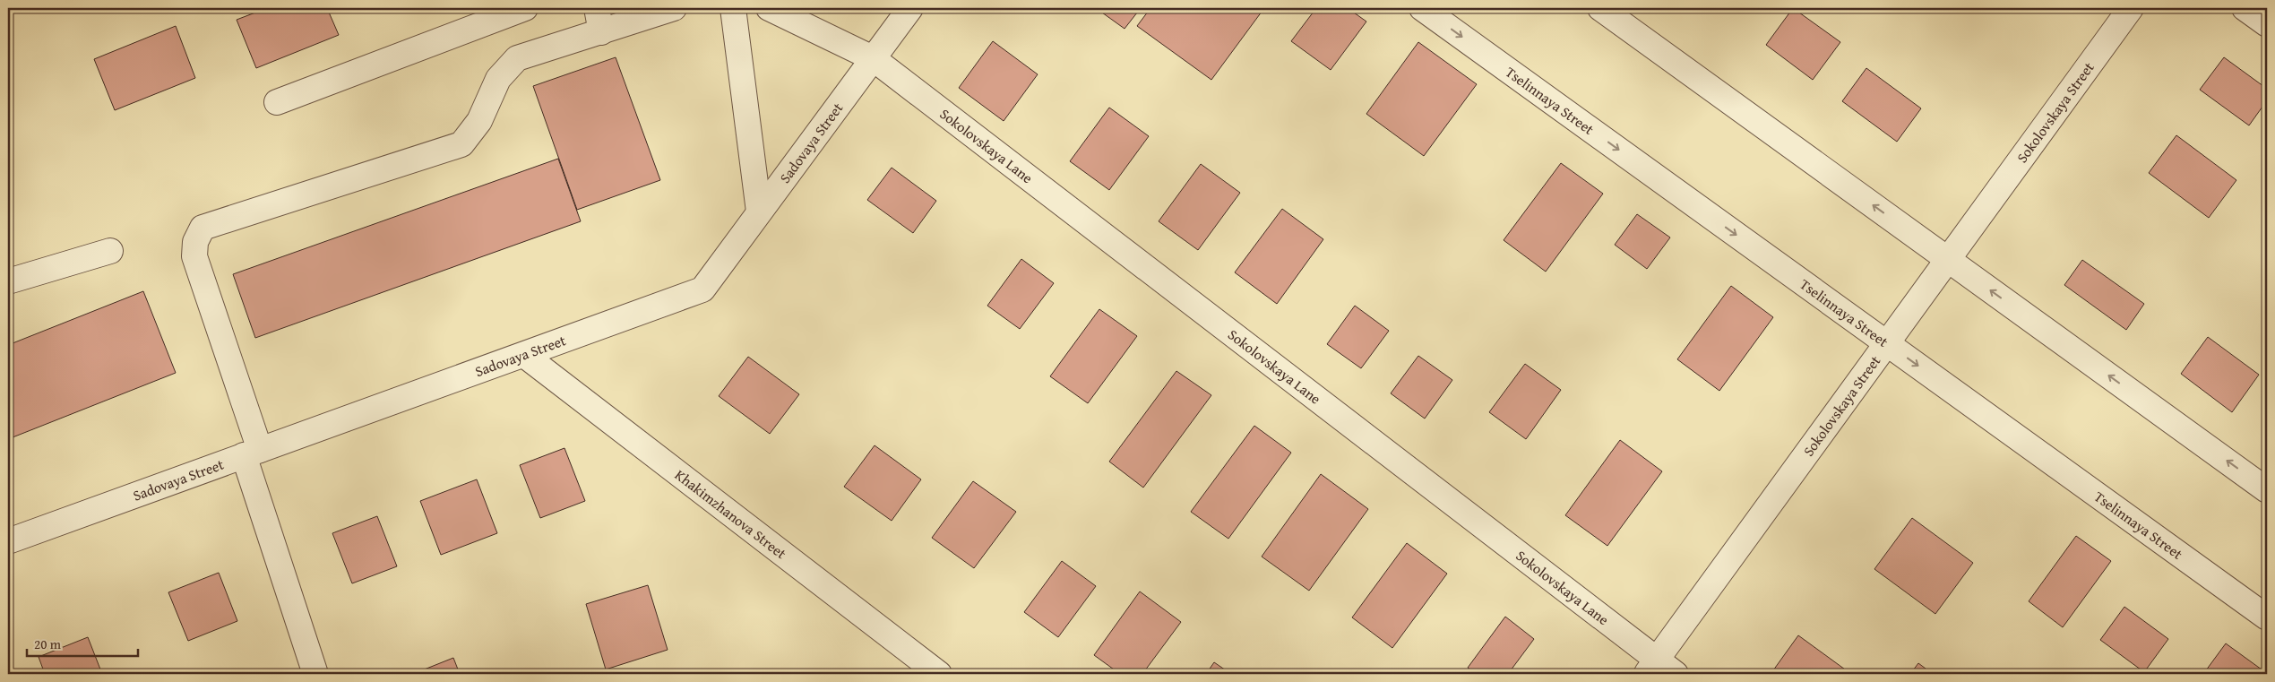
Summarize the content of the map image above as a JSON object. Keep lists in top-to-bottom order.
{
  "streets": {
    "street": [
      "Tselinnaya Street",
      "Sokolovskaya Street",
      "Sadovaya Street",
      "Sokolovskaya Lane",
      "Khakimzhanova Street"
    ]
  },
  "crossings": [
    ["Tselinnaya Street", "Sokolovskaya Street"],
    ["Sokolovskaya Street", "Sokolovskaya Lane"],
    ["Sadovaya Street", "Sokolovskaya Lane"],
    ["Sadovaya Street", "Khakimzhanova Street"]
  ],
  "scale_bar": "20 m"
}
